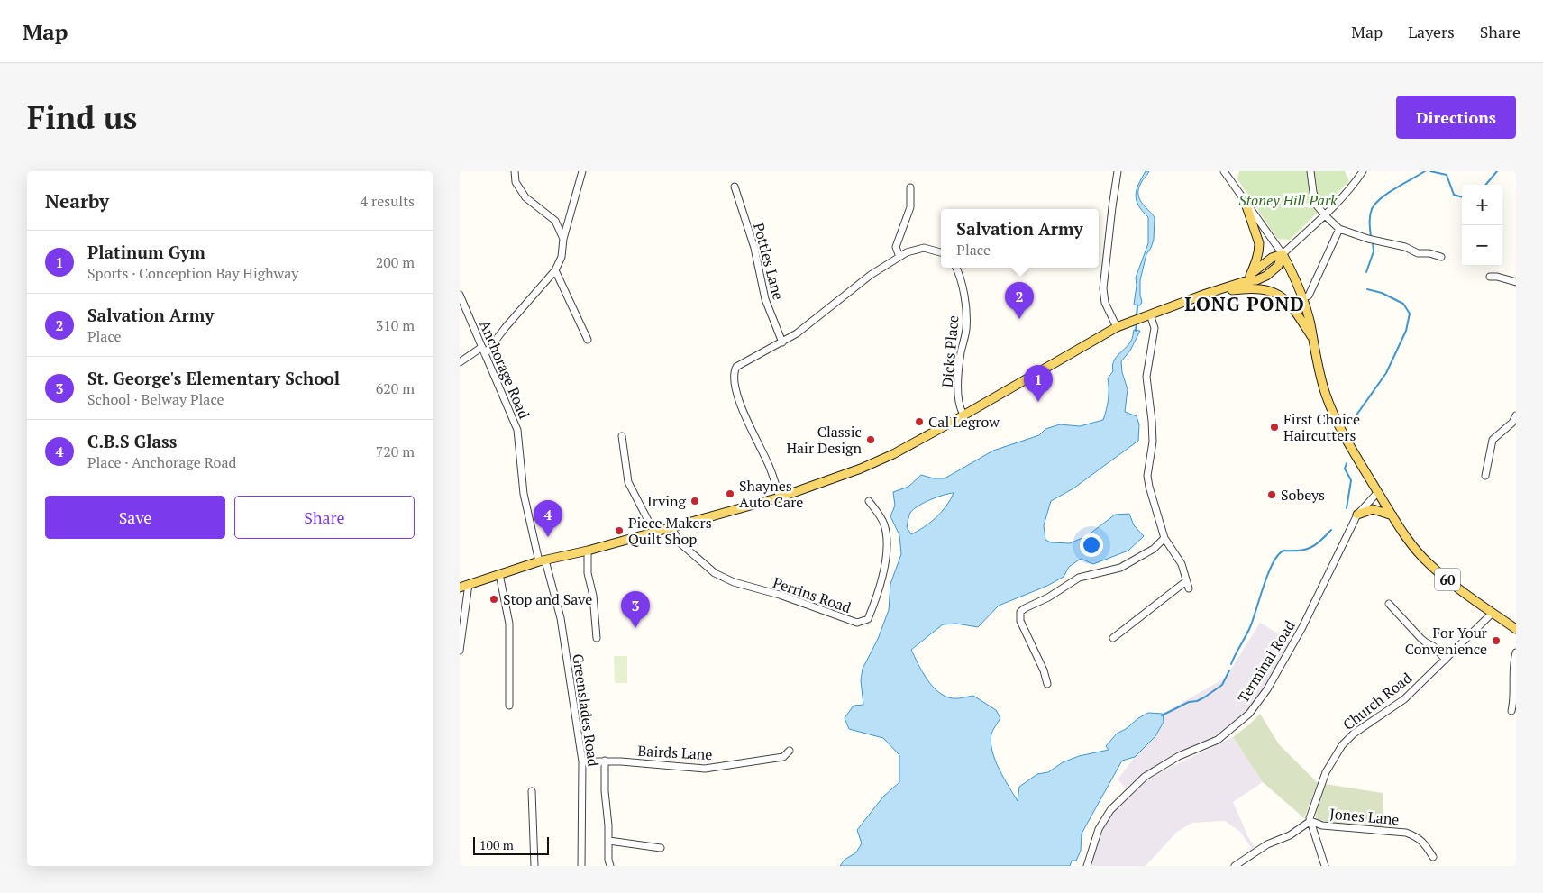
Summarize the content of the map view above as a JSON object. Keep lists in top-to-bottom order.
{
  "streets": {
    "main road": ["60"],
    "street": [
      "Pottles Lane",
      "Dicks Place",
      "Anchorage Road",
      "Perrins Road",
      "Terminal Road",
      "Church Road",
      "Greenslades Road",
      "Bairds Lane",
      "Jones Lane"
    ]
  },
  "crossings": [
    ["Anchorage Road", "Greenslades Road"],
    ["60", "Terminal Road"],
    ["60", "Church Road"],
    ["Church Road", "Jones Lane"],
    ["Greenslades Road", "Bairds Lane"]
  ],
  "districts": ["LONG POND"],
  "parks": ["Stoney Hill Park"],
  "places": [
    "Cal Legrow",
    "First Choice Haircutters",
    "Classic Hair Design",
    "Shaynes Auto Care",
    "Sobeys",
    "Irving",
    "Piece Makers Quilt Shop",
    "Stop and Save",
    "For Your Convenience"
  ],
  "scale_bar": "100 m",
  "page": {
    "header": "Map",
    "nav": ["Map", "Layers", "Share"],
    "buttons": [
      "Directions",
      ["Save", "Share"]
    ],
    "title": "Find us",
    "heading": ["Nearby", "4 results"],
    "map_buttons": ["+", "−"],
    "popup": ["Salvation Army", "Place"],
    "list": [
      {
        "mark": "1",
        "name": "Platinum Gym",
        "note": "Sports · Conception Bay Highway",
        "value": "200 m"
      },
      {
        "mark": "2",
        "name": "Salvation Army",
        "note": "Place",
        "value": "310 m"
      },
      {
        "mark": "3",
        "name": "St. George's Elementary School",
        "note": "School · Belway Place",
        "value": "620 m"
      },
      {
        "mark": "4",
        "name": "C.B.S Glass",
        "note": "Place · Anchorage Road",
        "value": "720 m"
      }
    ],
    "pins": [
      "2",
      "1",
      "4",
      "3"
    ],
    "scale": "100 m"
  }
}
